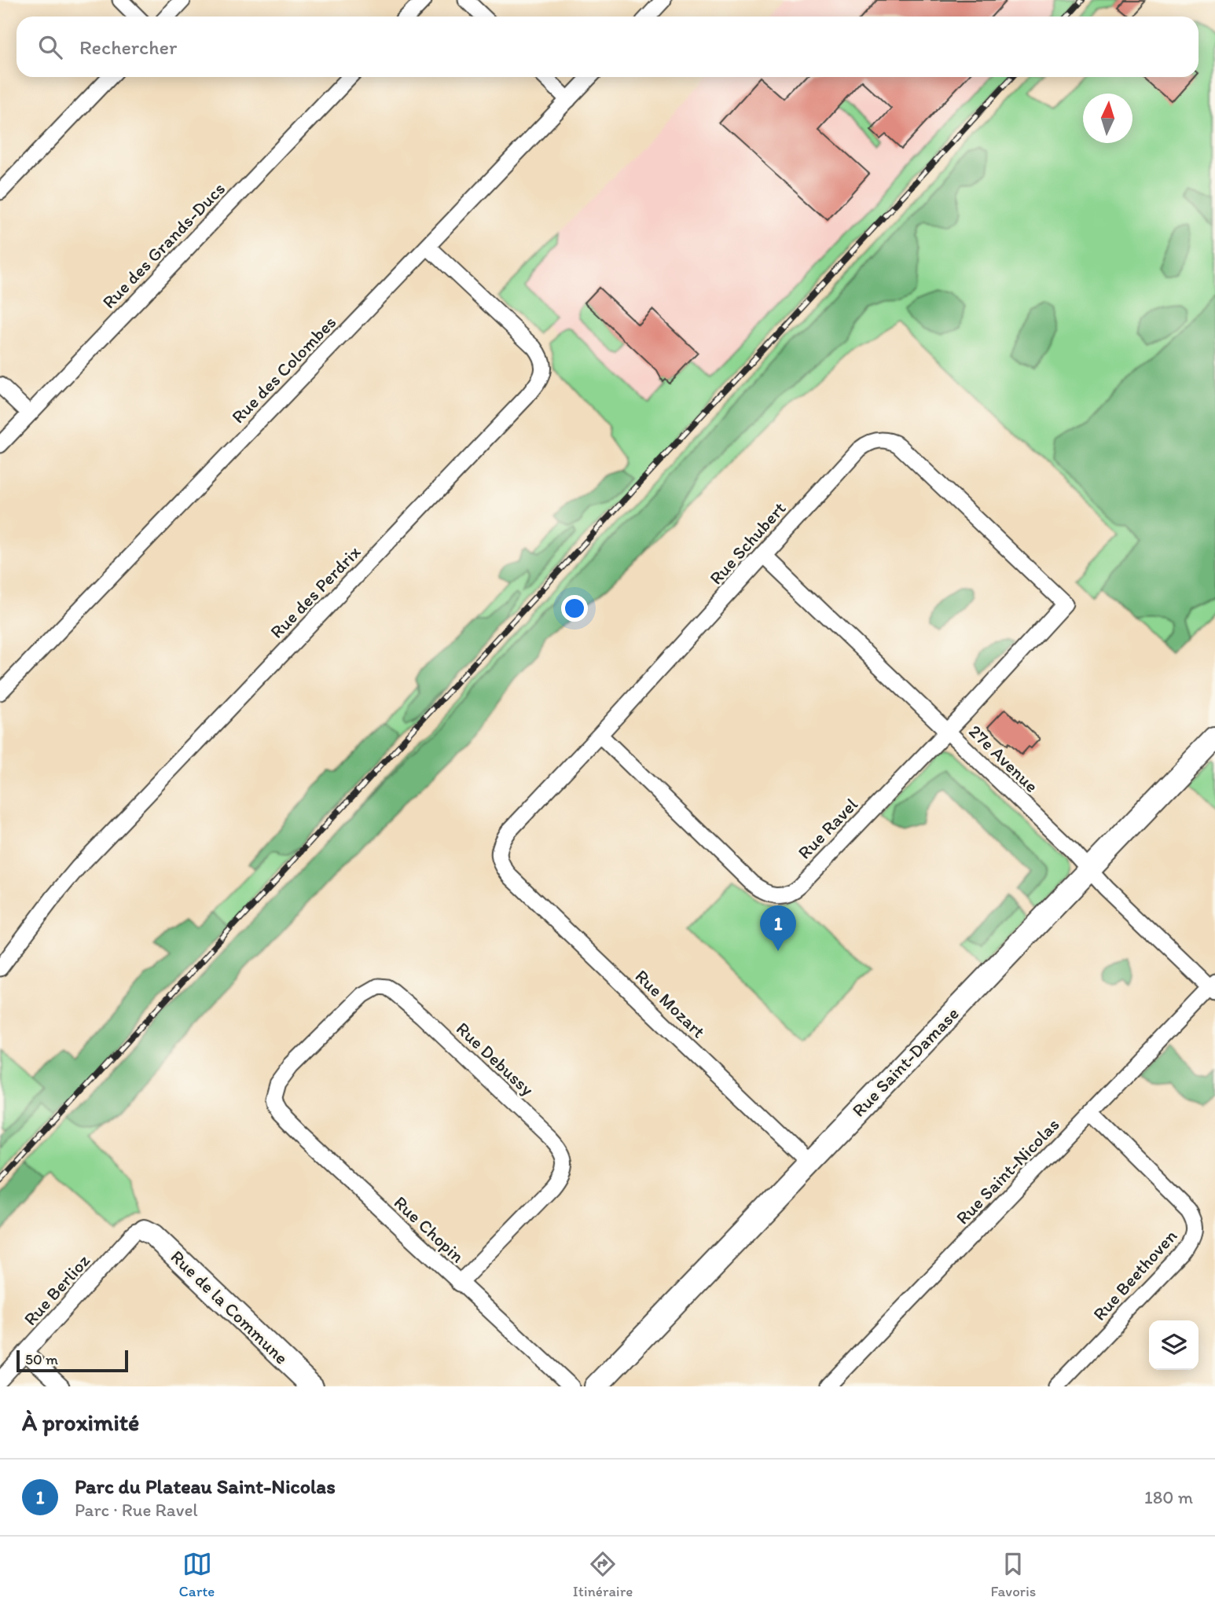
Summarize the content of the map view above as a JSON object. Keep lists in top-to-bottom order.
{
  "streets": {
    "street": [
      "Rue des Grands-Ducs",
      "Rue des Colombes",
      "Rue Schubert",
      "Rue des Perdrix",
      "27e Avenue",
      "Rue Ravel",
      "Rue Mozart",
      "Rue Debussy",
      "Rue Saint-Damase",
      "Rue Saint-Nicolas",
      "Rue Chopin",
      "Rue Beethoven",
      "Rue Berlioz",
      "Rue de la Commune"
    ]
  },
  "crossings": [
    ["Rue des Colombes", "Rue des Perdrix"],
    ["Rue Schubert", "27e Avenue"],
    ["Rue Schubert", "Rue Ravel"],
    ["Rue Schubert", "Rue Mozart"],
    ["27e Avenue", "Rue Ravel"],
    ["27e Avenue", "Rue Saint-Damase"],
    ["27e Avenue", "Rue Saint-Nicolas"],
    ["Rue Mozart", "Rue Saint-Damase"],
    ["Rue Debussy", "Rue Chopin"],
    ["Rue Saint-Nicolas", "Rue Beethoven"],
    ["Rue Berlioz", "Rue de la Commune"]
  ],
  "scale_bar": "50 m",
  "north": "top",
  "page": {
    "search": "Rechercher",
    "pins": "1",
    "scale": "50 m",
    "heading": "À proximité",
    "list": [
      {
        "mark": "1",
        "name": "Parc du Plateau Saint-Nicolas",
        "note": "Parc · Rue Ravel",
        "value": "180 m"
      }
    ],
    "nav": ["Carte", "Itinéraire", "Favoris"]
  }
}
